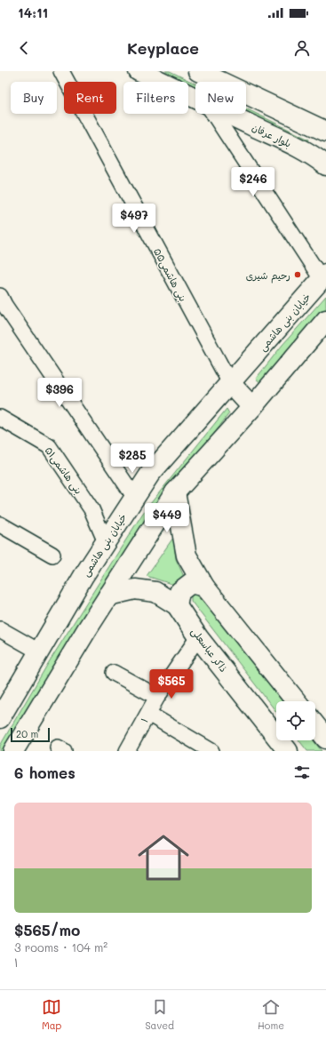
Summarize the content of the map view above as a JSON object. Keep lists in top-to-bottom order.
{
  "streets": {
    "main road": ["بلوار عرفان", "خیابان بنی هاشمی", "ذاکر عباسعلی"],
    "street": ["بنی هاشمی۵۵", "بنی هاشمی۵۱", "۱"]
  },
  "crossings": [
    ["بنی هاشمی۵۵", "خیابان بنی هاشمی"],
    ["خیابان بنی هاشمی", "بنی هاشمی۵۱"],
    ["ذاکر عباسعلی", "۱"]
  ],
  "places": ["رحیم شیری"],
  "scale_bar": "20 m",
  "page": {
    "status": "14:11",
    "header": "Keyplace",
    "chip": [
      "Buy",
      "Rent",
      "Filters",
      "New"
    ],
    "price": [
      "$246",
      "$497",
      "$396",
      "$285",
      "$449",
      "$565"
    ],
    "scale": "20 m",
    "heading": "6 homes",
    "list": [
      {
        "name": "$565/mo",
        "note": "3 rooms · 104 m² · ۱"
      }
    ],
    "tabs": ["Map", "Saved", "Home"]
  }
}
